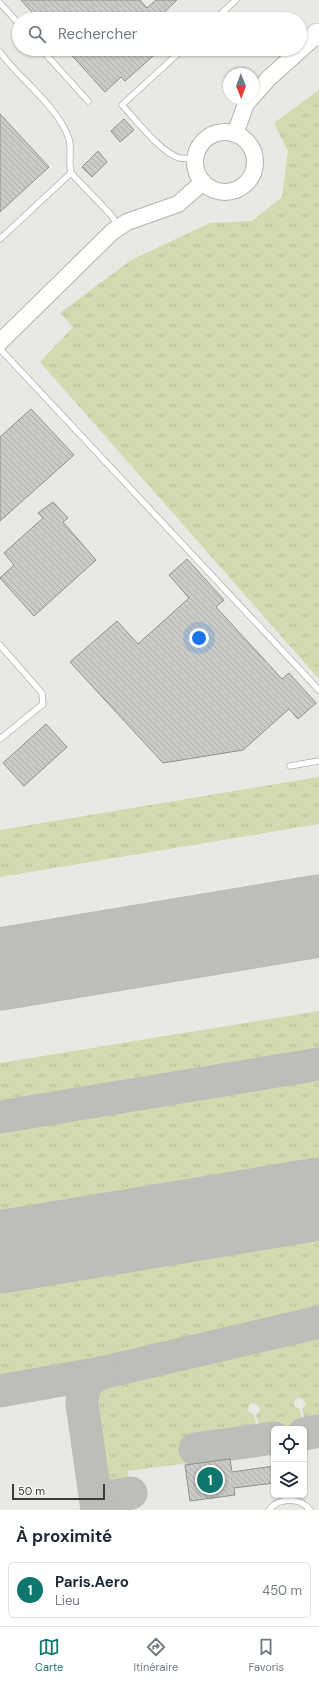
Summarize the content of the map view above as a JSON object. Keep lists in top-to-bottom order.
{
  "scale_bar": "50 m",
  "north": "bottom",
  "page": {
    "search": "Rechercher",
    "pins": "1",
    "scale": "50 m",
    "heading": "À proximité",
    "list": [
      {
        "mark": "1",
        "name": "Paris.Aero",
        "note": "Lieu",
        "value": "450 m"
      }
    ],
    "nav": ["Carte", "Itinéraire", "Favoris"]
  }
}
